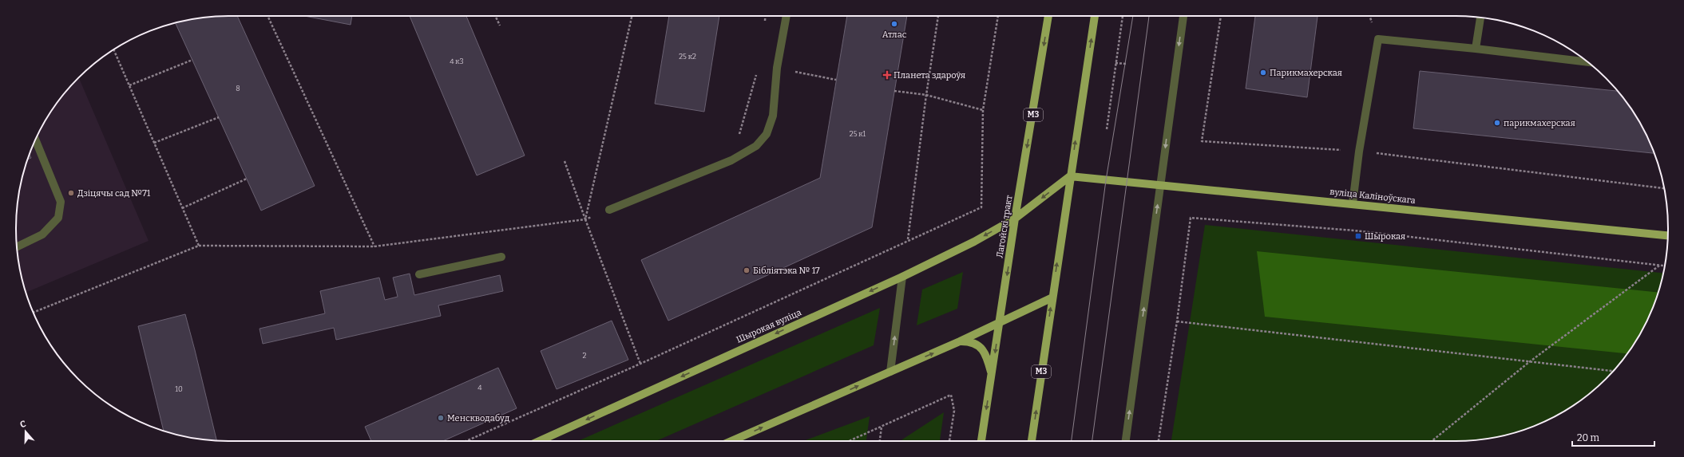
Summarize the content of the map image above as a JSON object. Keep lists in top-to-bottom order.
{
  "streets": {
    "main road": [
      "М3",
      "вуліца Каліноўскага",
      "Лагойскі тракт",
      "Шырокая вуліца"
    ]
  },
  "crossings": [
    ["М3", "вуліца Каліноўскага"],
    ["М3", "Шырокая вуліца"],
    ["вуліца Каліноўскага", "Шырокая вуліца"],
    ["Лагойскі тракт", "Шырокая вуліца"]
  ],
  "one_way": ["Шырокая вуліца"],
  "places": {
    "other": [
      "Атлас",
      "Парикмахерская",
      "парикмахерская",
      "Дзіцячы сад №71",
      "Бібліятэка № 17",
      "Менскводабуд"
    ],
    "health": ["Планета здароўя"],
    "transit": ["Шырокая"]
  },
  "house_numbers": [
    "25 к2",
    "4 к3",
    "8",
    "25 к1",
    "2",
    "4",
    "10"
  ],
  "scale_bar": "20 m",
  "north": "top"
}
